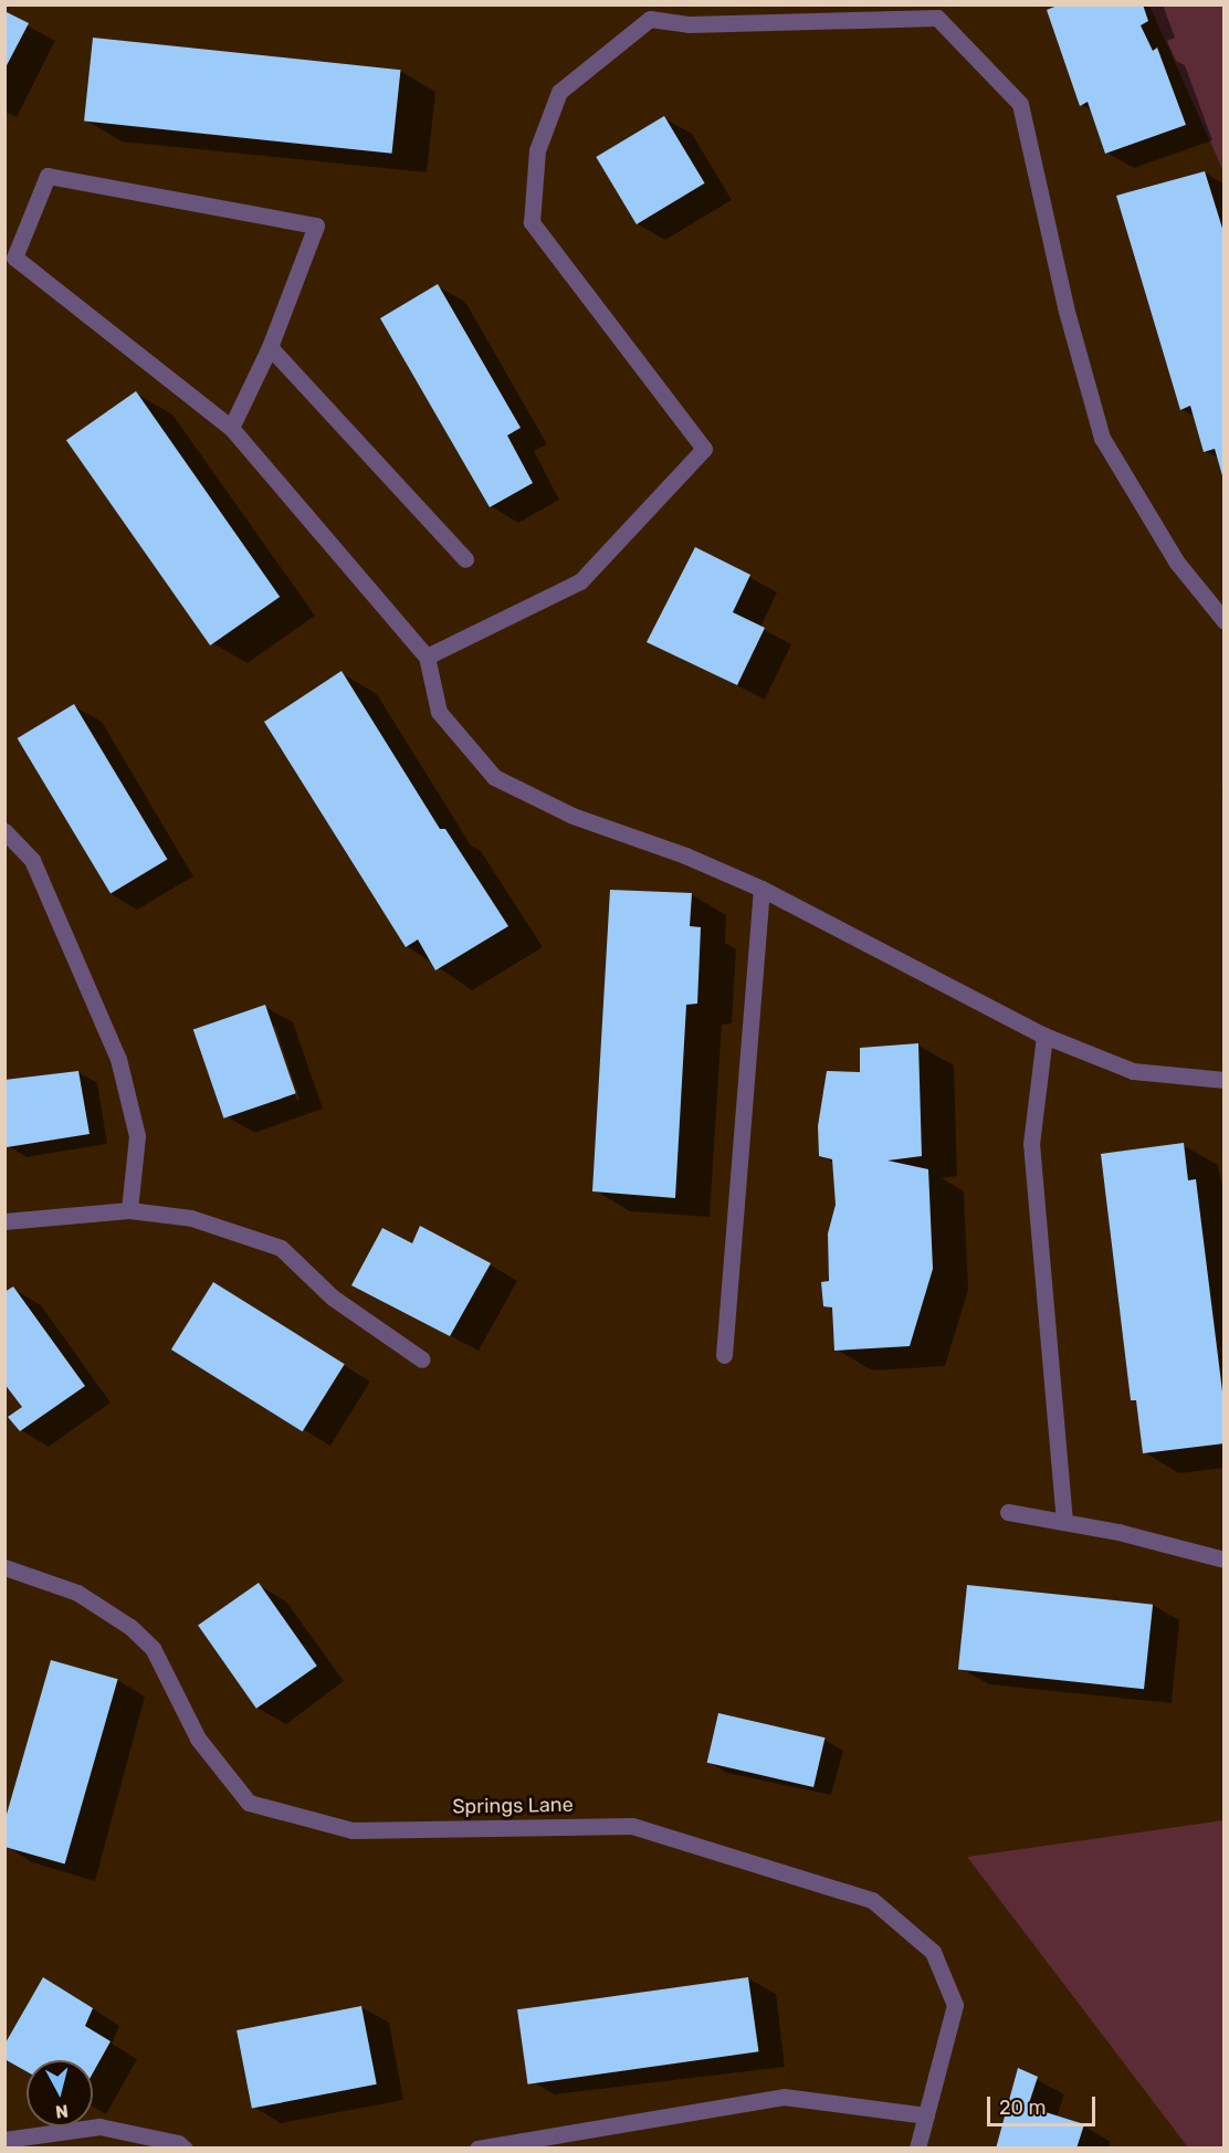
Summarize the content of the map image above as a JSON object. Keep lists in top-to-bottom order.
{
  "streets": {
    "street": ["Springs Lane"]
  },
  "scale_bar": "20 m",
  "north": "bottom"
}
